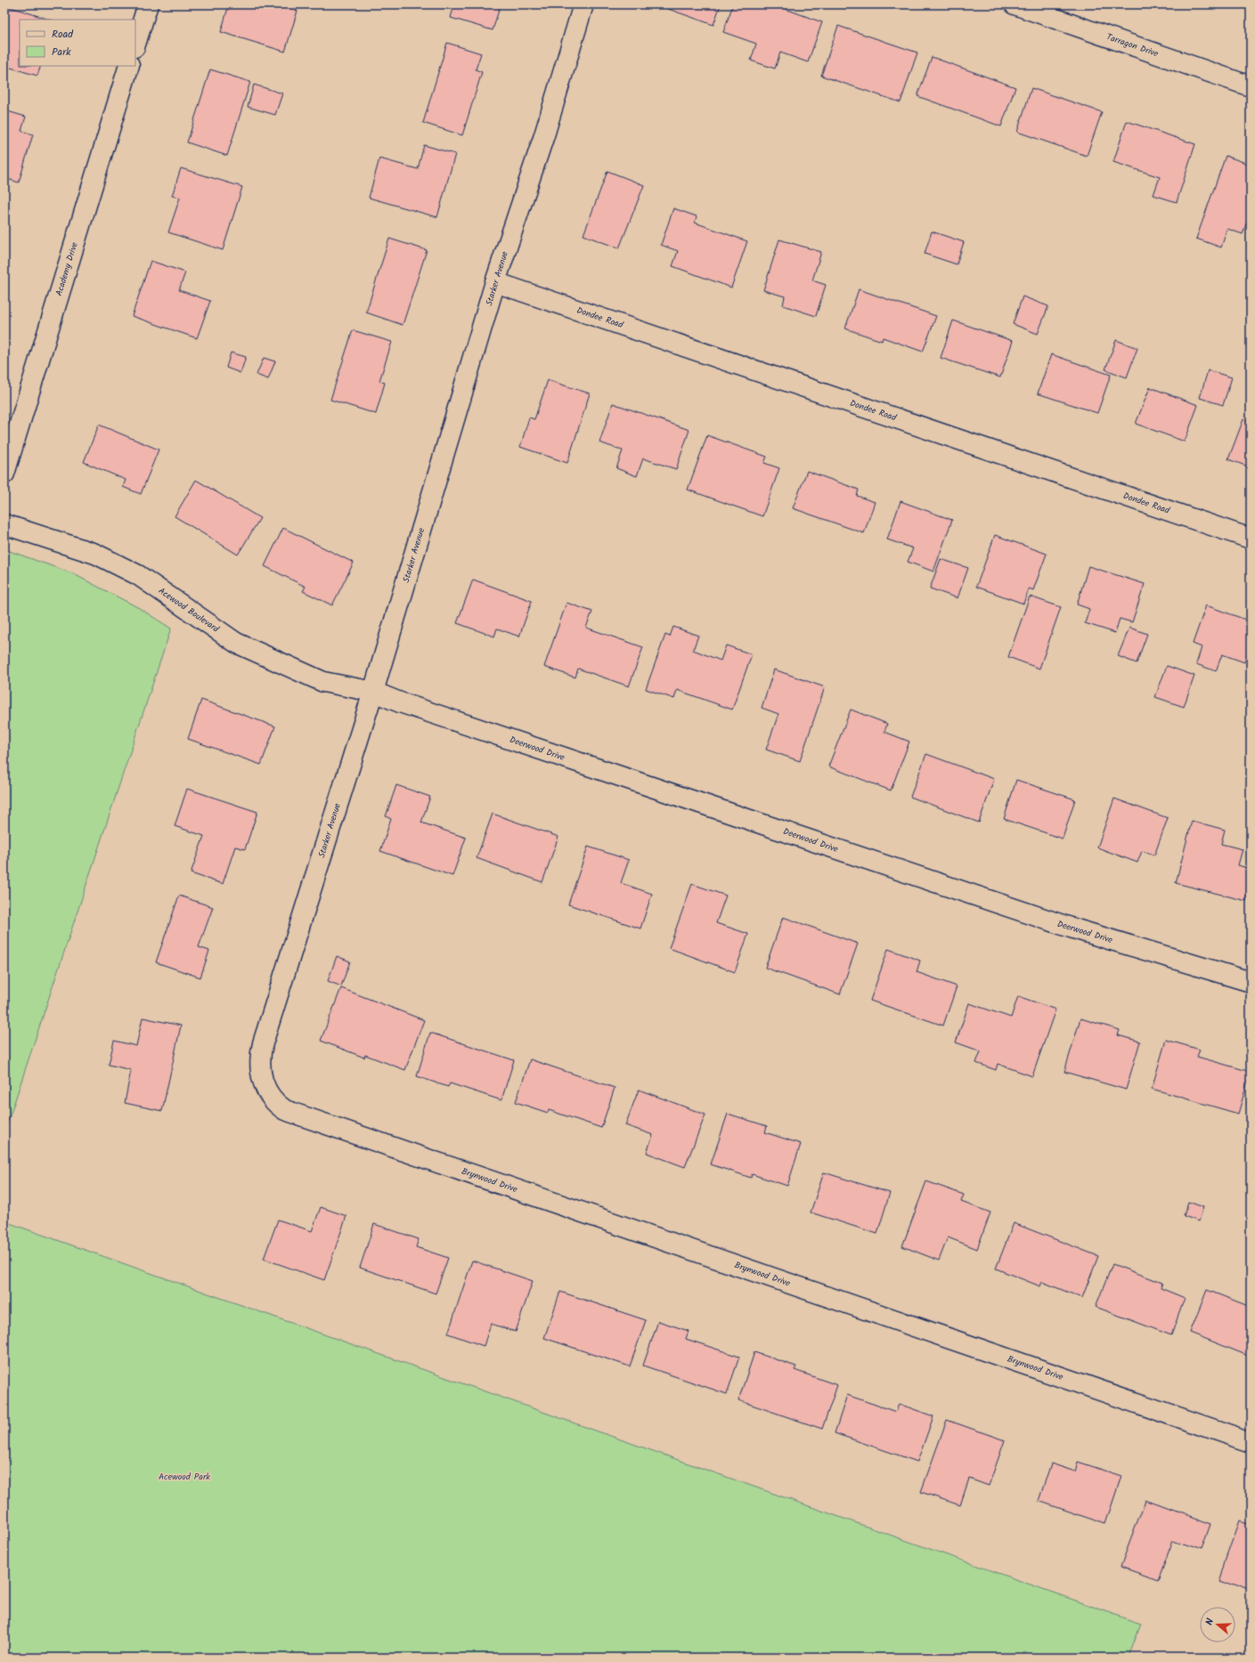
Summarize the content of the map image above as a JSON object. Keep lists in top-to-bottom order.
{
  "streets": {
    "street": [
      "Tarragon Drive",
      "Academy Drive",
      "Starker Avenue",
      "Dondee Road",
      "Acewood Boulevard",
      "Deerwood Drive",
      "Brynwood Drive"
    ]
  },
  "crossings": [
    ["Starker Avenue", "Dondee Road"],
    ["Starker Avenue", "Acewood Boulevard"],
    ["Starker Avenue", "Deerwood Drive"],
    ["Starker Avenue", "Brynwood Drive"],
    ["Acewood Boulevard", "Deerwood Drive"]
  ],
  "parks": ["Acewood Park"],
  "legend": ["Road", "Park"],
  "north": "left"
}
